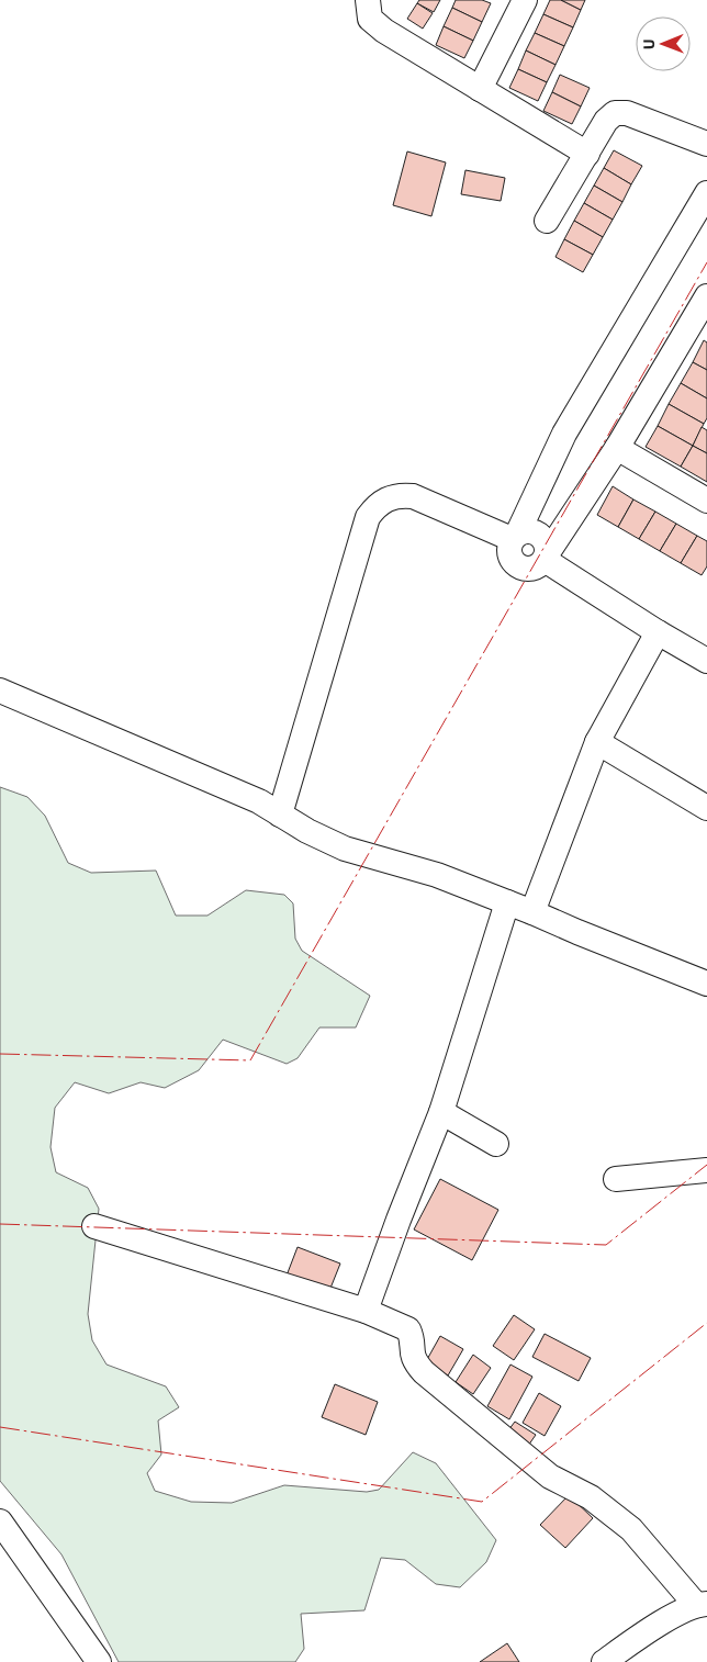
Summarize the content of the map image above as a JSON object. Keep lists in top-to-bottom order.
{
  "north": "left"
}
